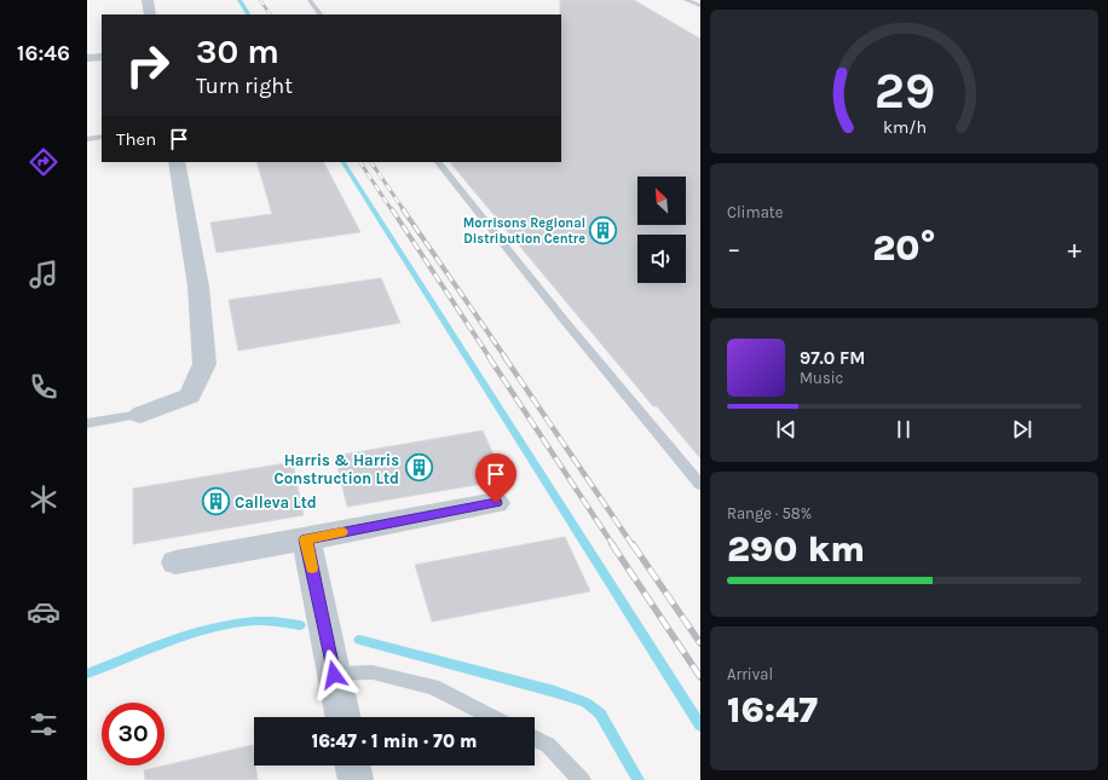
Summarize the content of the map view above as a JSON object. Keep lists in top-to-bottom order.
{
  "places": {
    "building": ["Morrisons Regional Distribution Centre", "Harris & Harris Construction Ltd", "Calleva Ltd"]
  },
  "north": "top left",
  "page": {
    "tabs": "16:46",
    "turn": ["30 m", "Turn right"],
    "then": "Then",
    "tile": [
      "Climate",
      ["Range · 58%", "290 km"],
      ["Arrival", "16:47"]
    ],
    "heat": ["−", "20°", "+"],
    "song": ["97.0 FM", "Music"],
    "limit": "30",
    "trip": "16:47 · 1 min · 70 m",
    "gauge": ["29", "km/h"]
  }
}
